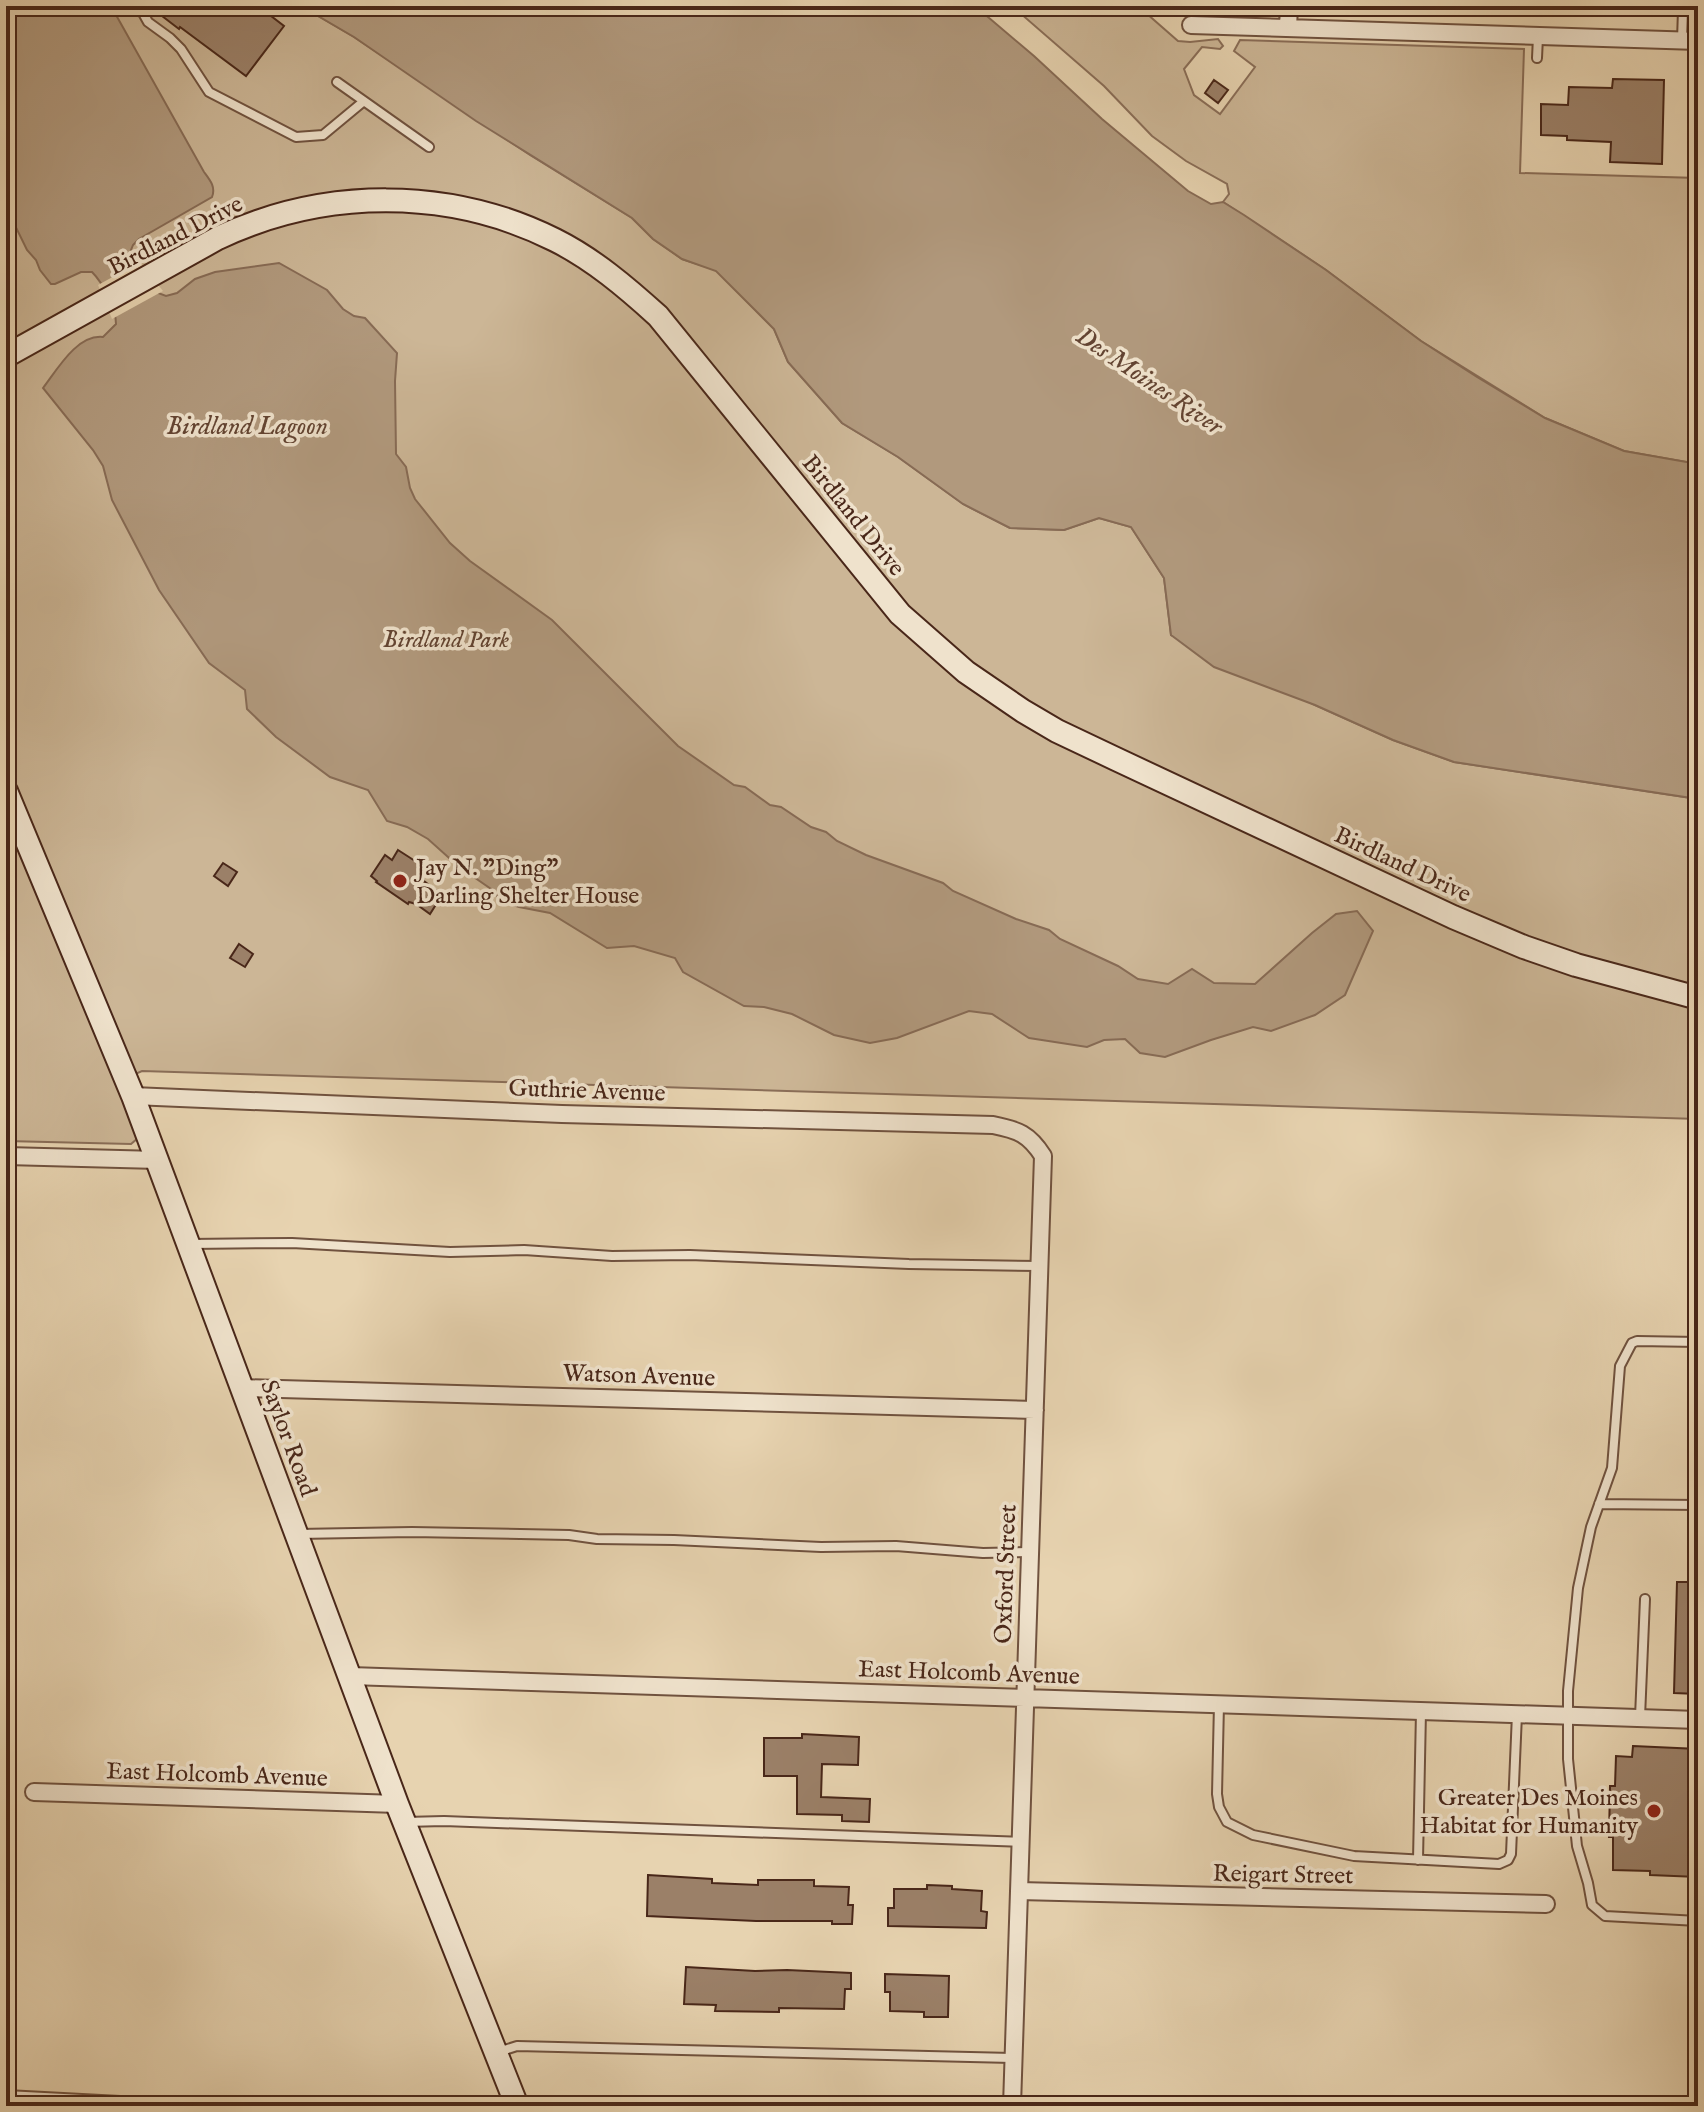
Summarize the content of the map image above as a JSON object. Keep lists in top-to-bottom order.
{
  "streets": {
    "street": [
      "Birdland Drive",
      "Guthrie Avenue",
      "Watson Avenue",
      "Saylor Road",
      "Oxford Street",
      "East Holcomb Avenue",
      "Reigart Street"
    ]
  },
  "crossings": [
    ["Guthrie Avenue", "Saylor Road"],
    ["Guthrie Avenue", "Oxford Street"],
    ["Watson Avenue", "Saylor Road"],
    ["Watson Avenue", "Oxford Street"],
    ["Saylor Road", "East Holcomb Avenue"],
    ["Oxford Street", "East Holcomb Avenue"],
    ["Oxford Street", "Reigart Street"]
  ],
  "water": ["Des Moines River", "Birdland Lagoon"],
  "parks": ["Birdland Park"],
  "places": ["Jay N. \"Ding\" Darling Shelter House", "Greater Des Moines Habitat for Humanity"]
}
